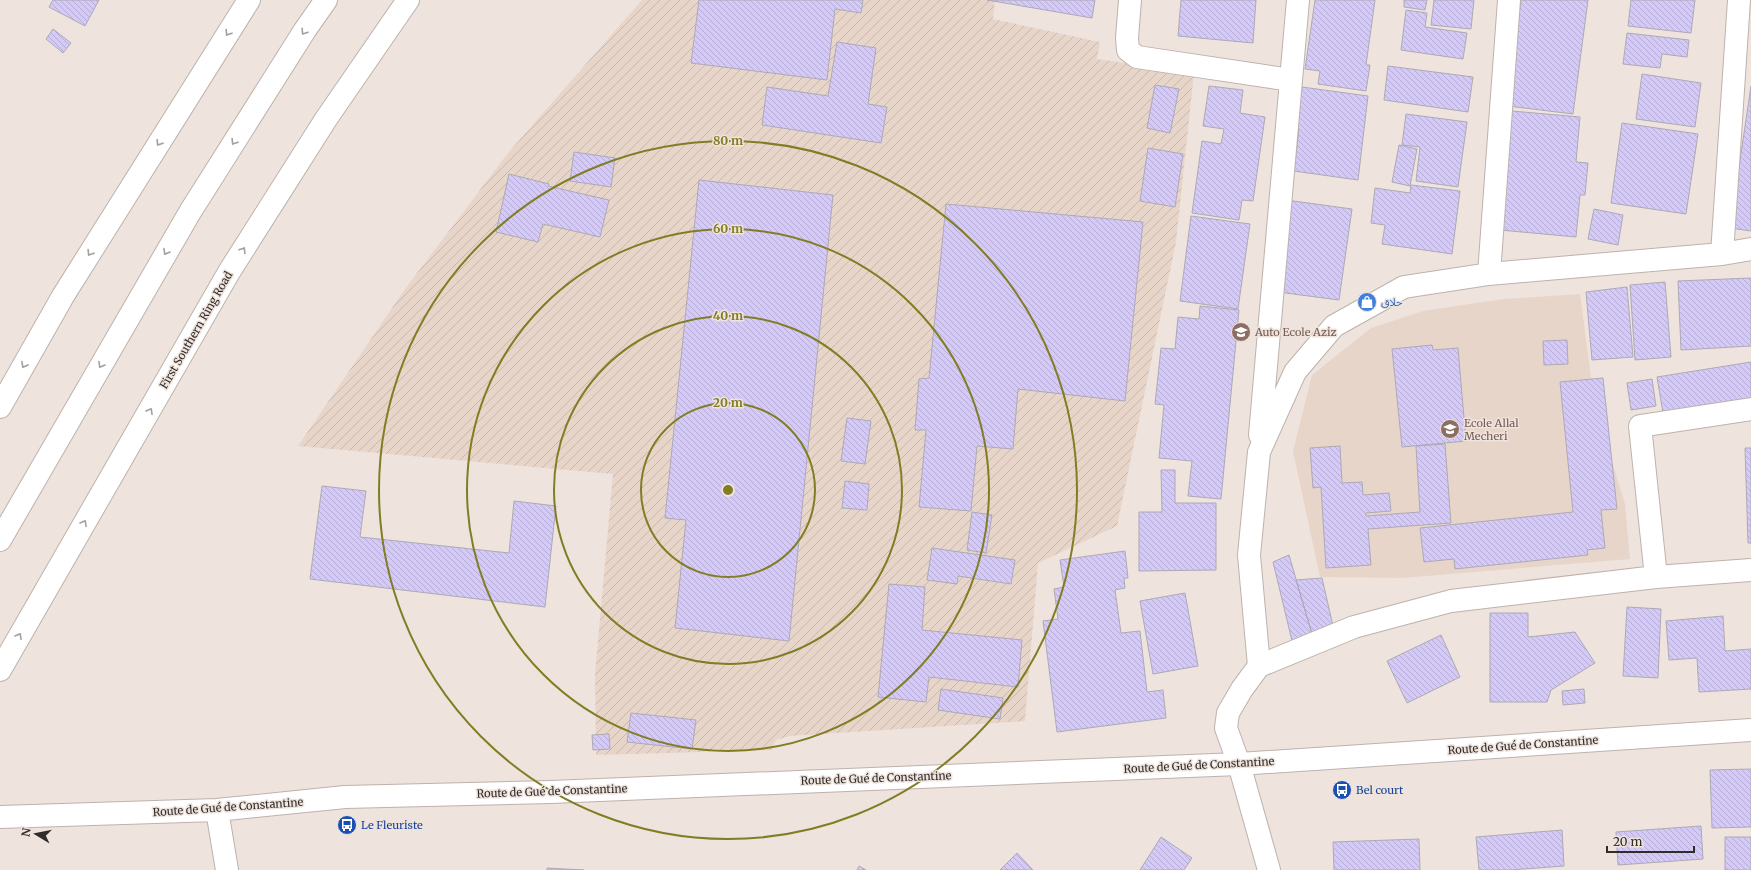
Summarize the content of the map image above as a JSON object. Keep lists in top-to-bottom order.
{
  "streets": {
    "main road": ["First Southern Ring Road", "Route de Gué de Constantine"]
  },
  "places": {
    "shop": ["حلاق"],
    "school or university": ["Auto Ecole Aziz", "Ecole Allal Mecheri"],
    "bus stop": ["Bel court", "Le Fleuriste"]
  },
  "scale_bar": "20 m",
  "north": "left",
  "rings": [
    "80 m",
    "60 m",
    "40 m",
    "20 m"
  ]
}
